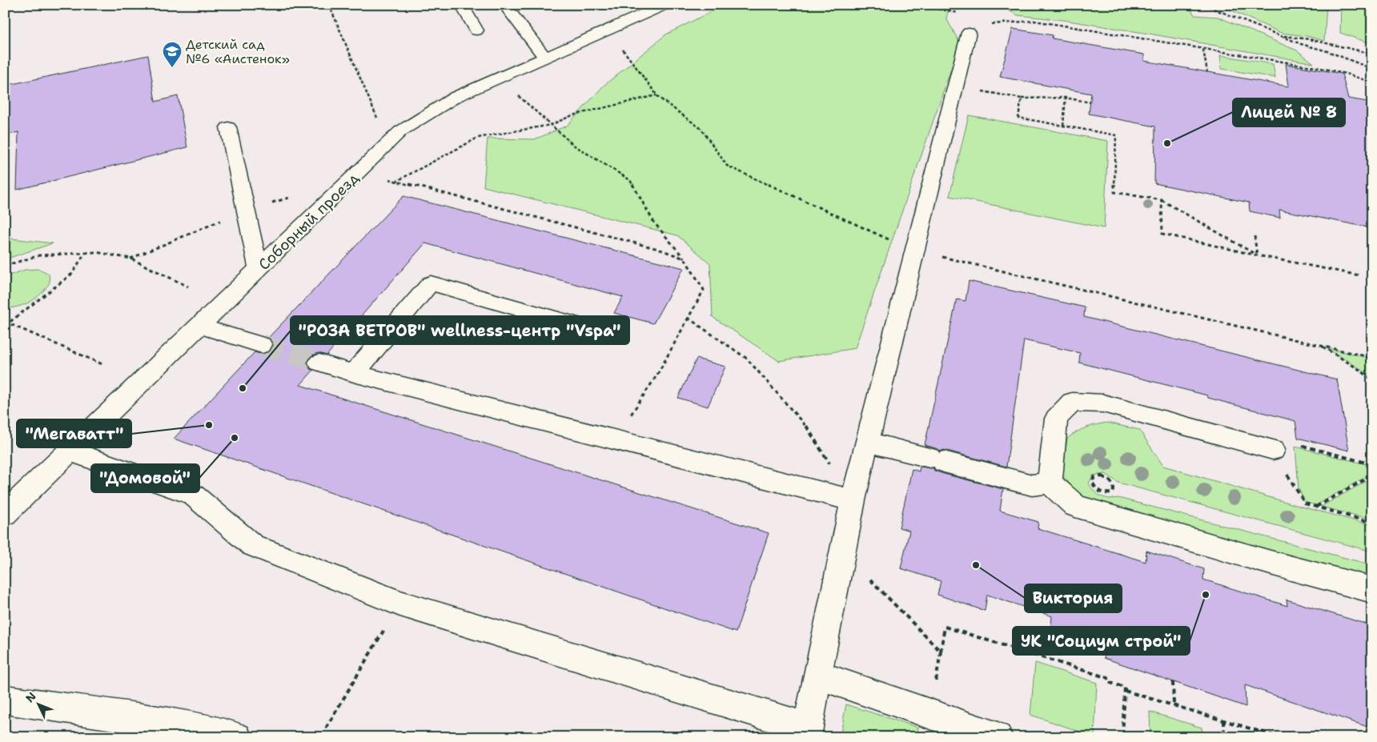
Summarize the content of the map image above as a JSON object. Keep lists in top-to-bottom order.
{
  "streets": {
    "street": ["Соборный проезд"]
  },
  "places": {
    "school or university": ["Детский сад №6 «Аистенок»"],
    "other": [
      "Лицей № 8",
      "\"РОЗА ВЕТРОВ\" wellness-центр \"Vspa\"",
      "\"Мегаватт\"",
      "\"Домовой\"",
      "Виктория",
      "УК \"Социум строй\""
    ]
  },
  "north": "top left"
}
